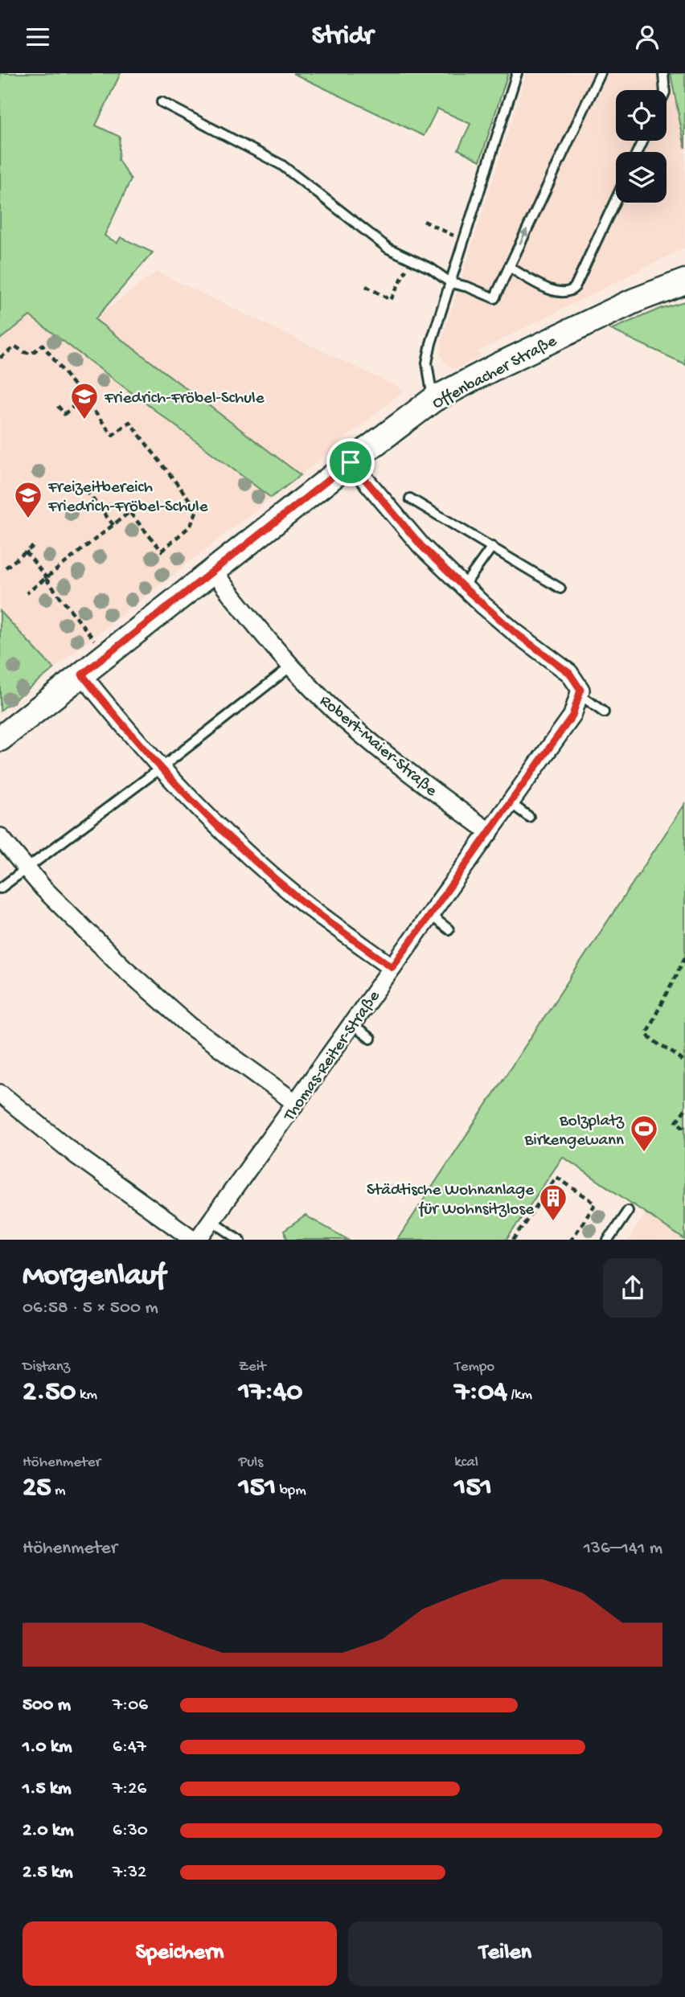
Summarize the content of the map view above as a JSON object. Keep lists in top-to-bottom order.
{
  "streets": {
    "street": ["Offenbacher Straße", "Robert-Maier-Straße", "Thomas-Reiter-Straße"]
  },
  "crossings": [
    ["Offenbacher Straße", "Robert-Maier-Straße"],
    ["Robert-Maier-Straße", "Thomas-Reiter-Straße"]
  ],
  "places": {
    "school or university": ["Friedrich-Fröbel-Schule", "Freizeitbereich Friedrich-Fröbel-Schule"],
    "sports": ["Bolzplatz Birkengewann"],
    "building": ["Städtische Wohnanlage für Wohnsitzlose"]
  },
  "page": {
    "header": "Stridr",
    "heading": ["Morgenlauf", "06:58 · 5 × 500 m"],
    "stats": [
      ["Distanz", "2.50 km"],
      ["Zeit", "17:40"],
      ["Tempo", "7:04 /km"],
      ["Höhenmeter", "25 m"],
      ["Puls", "151 bpm"],
      ["kcal", "151"]
    ],
    "chart": ["Höhenmeter", "136–141 m"],
    "list": [
      {
        "name": "500 m",
        "note": "7:06"
      },
      {
        "name": "1.0 km",
        "note": "6:47"
      },
      {
        "name": "1.5 km",
        "note": "7:26"
      },
      {
        "name": "2.0 km",
        "note": "6:30"
      },
      {
        "name": "2.5 km",
        "note": "7:32"
      }
    ],
    "buttons": ["Speichern", "Teilen"]
  }
}
